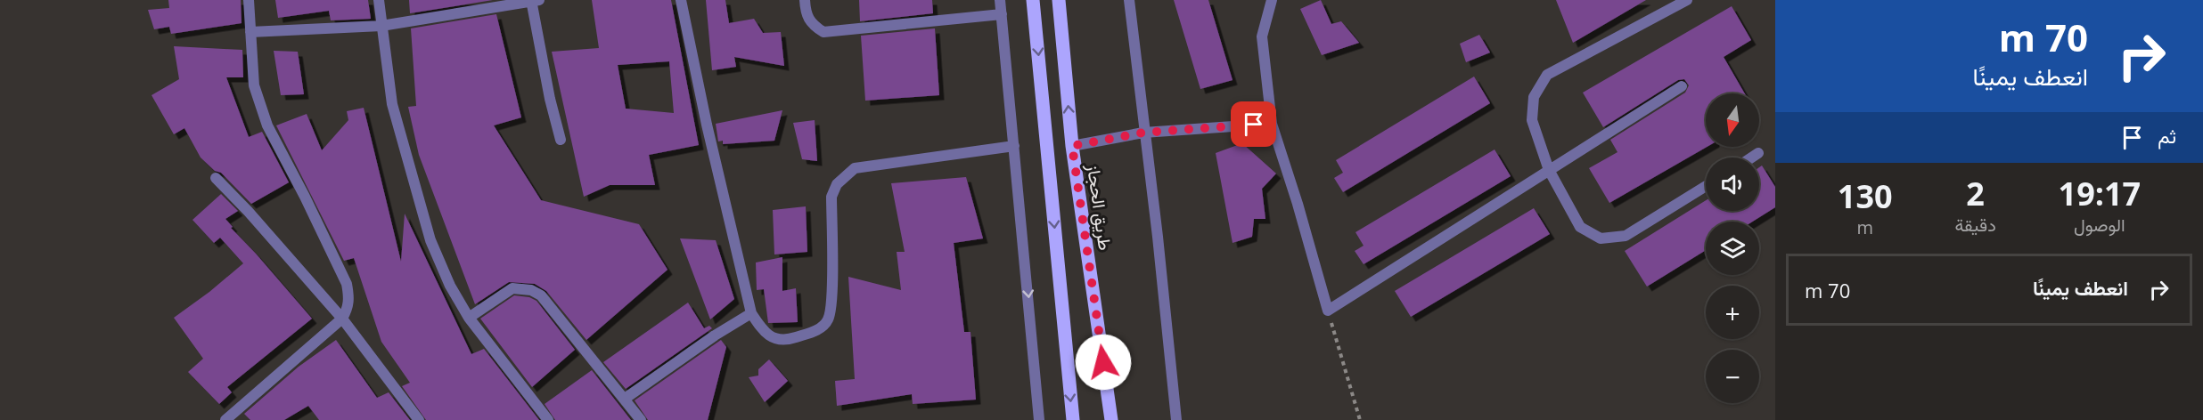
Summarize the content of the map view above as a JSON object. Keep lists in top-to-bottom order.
{
  "streets": {
    "main road": ["طريق الحجاز"]
  },
  "north": "bottom",
  "page": {
    "turn": ["70 m", "انعطف يمينًا"],
    "map_buttons": ["+", "−"],
    "then": "ثم",
    "eta": [
      "19:17",
      "الوصول",
      "2",
      "دقيقة",
      "130",
      "m"
    ],
    "list": [
      {
        "name": "انعطف يمينًا",
        "value": "70 m"
      }
    ]
  }
}
